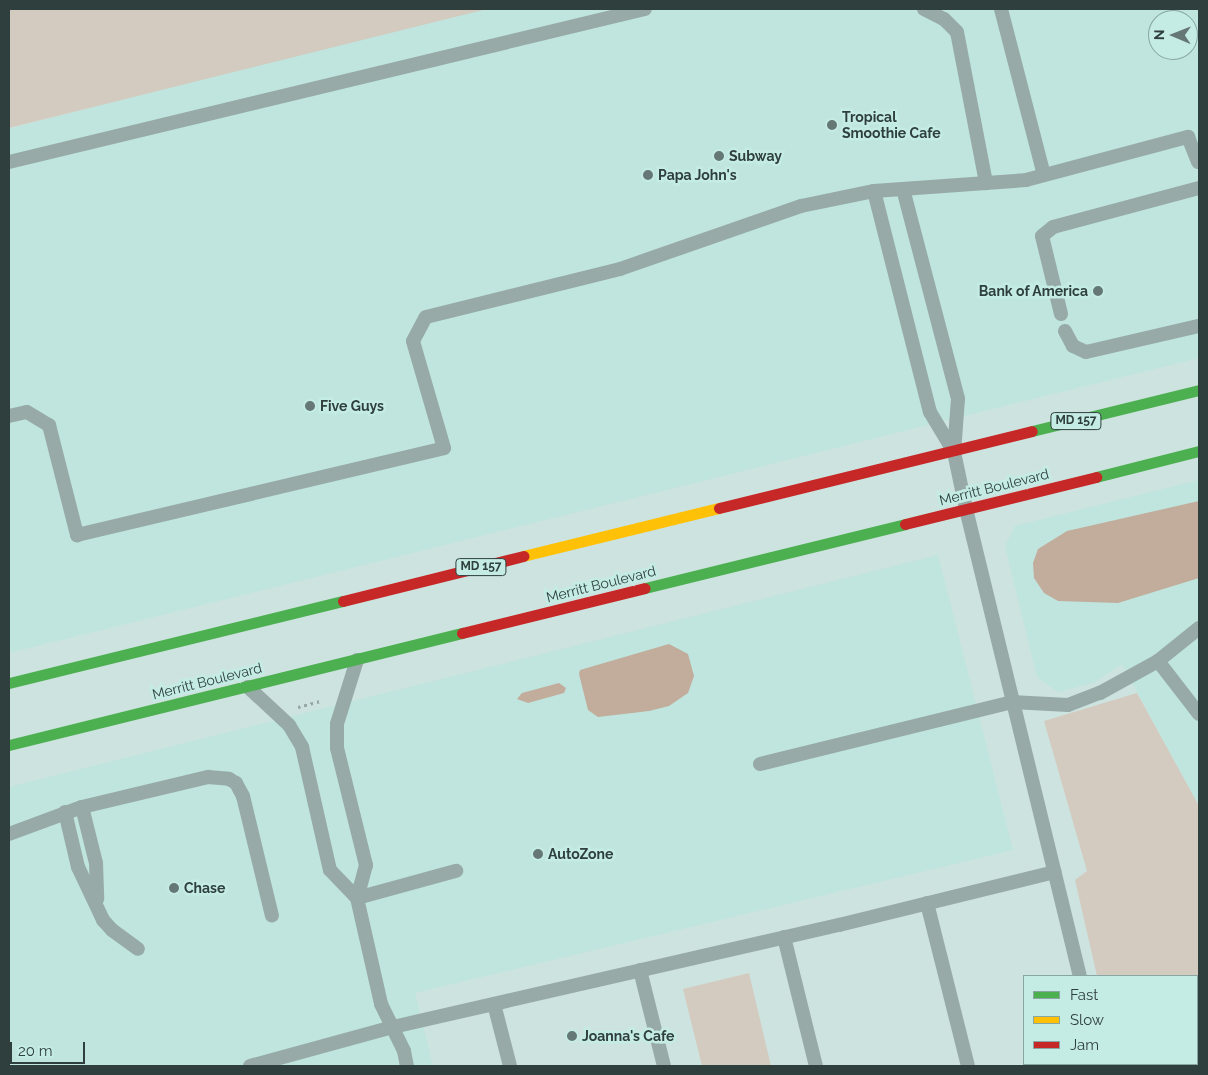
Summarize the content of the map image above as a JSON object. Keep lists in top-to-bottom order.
{
  "streets": {
    "main road": ["MD 157", "Merritt Boulevard"]
  },
  "places": [
    "Tropical Smoothie Cafe",
    "Subway",
    "Papa John's",
    "Bank of America",
    "Five Guys",
    "AutoZone",
    "Chase",
    "Joanna's Cafe"
  ],
  "legend": ["Fast", "Slow", "Jam"],
  "scale_bar": "20 m",
  "north": "left"
}
